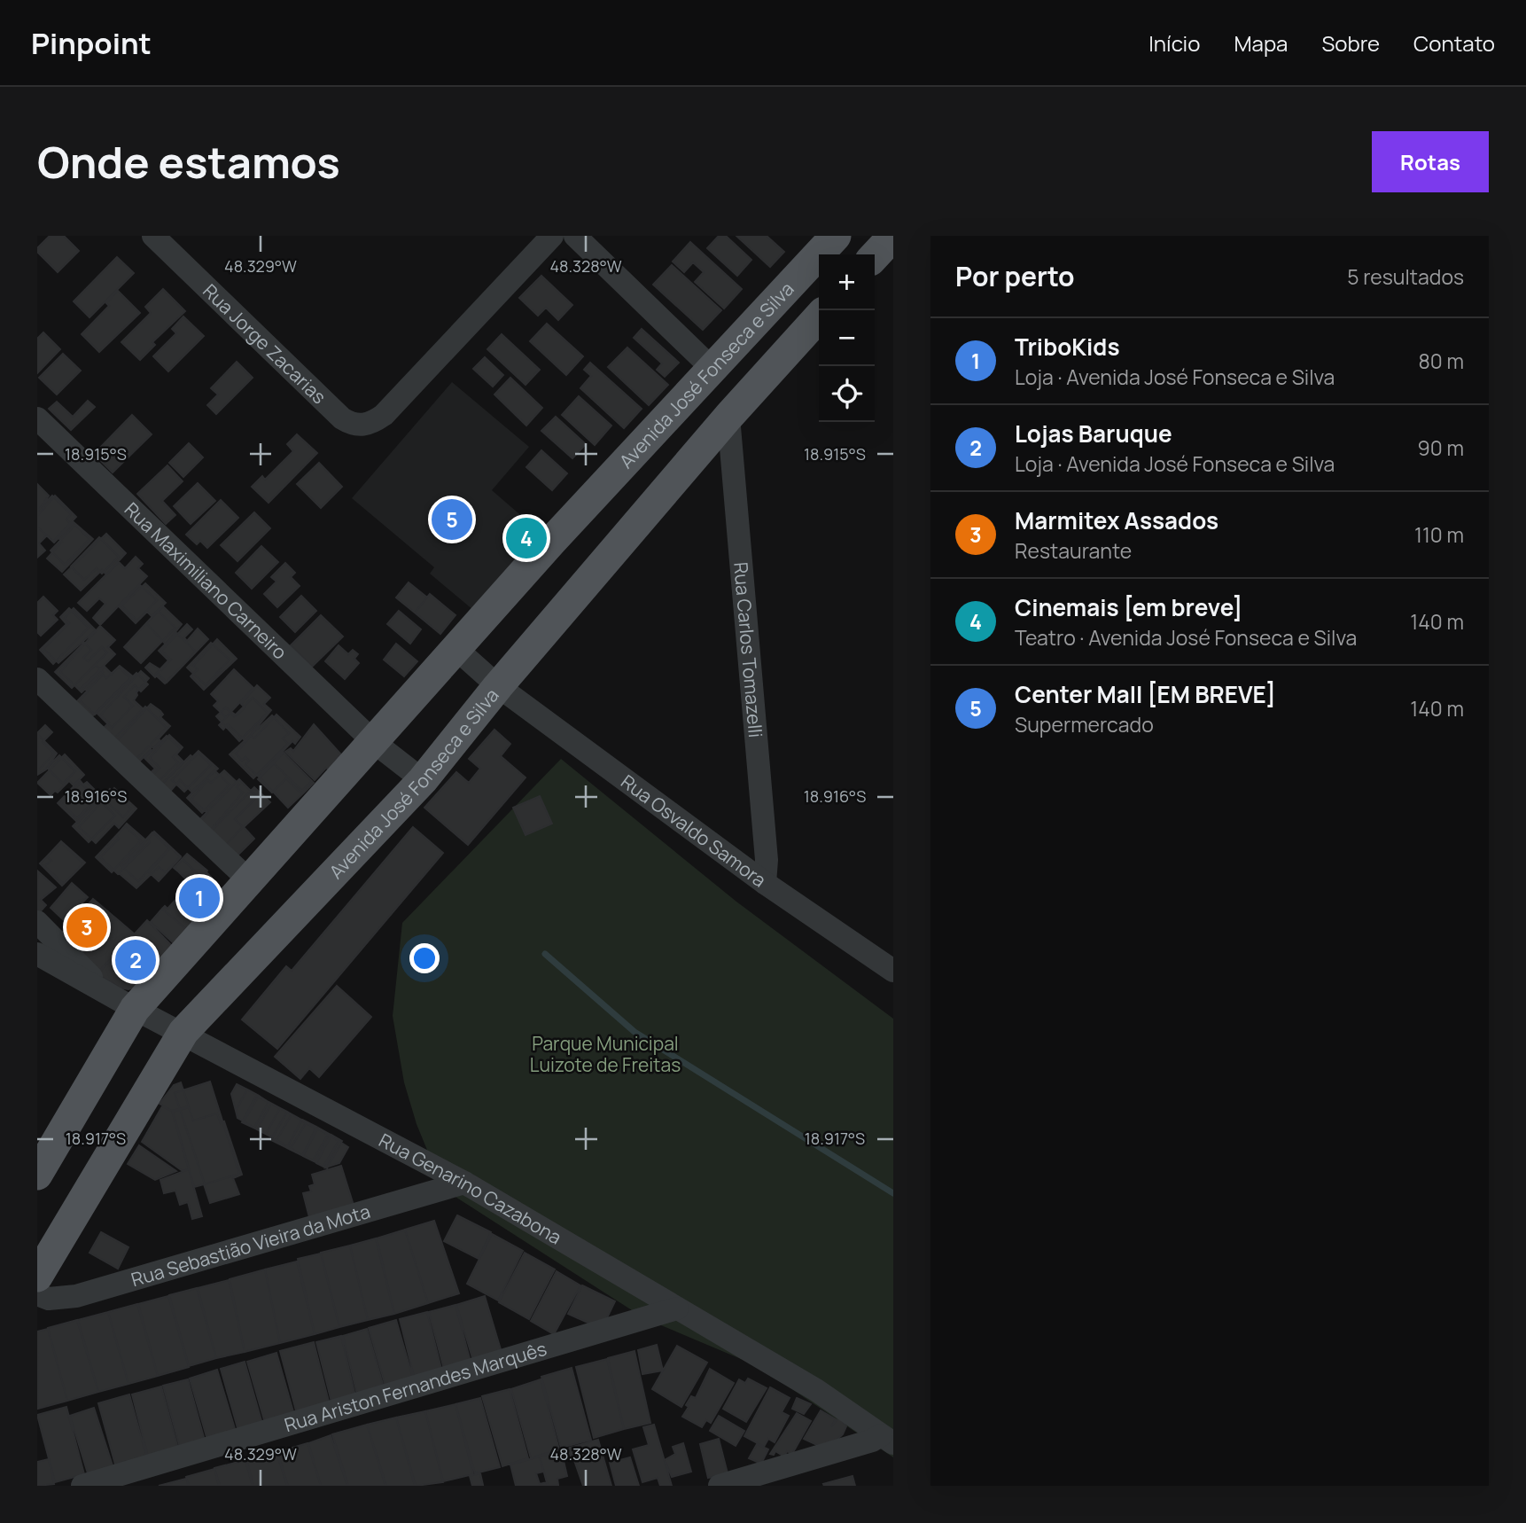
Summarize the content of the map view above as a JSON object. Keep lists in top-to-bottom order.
{
  "streets": {
    "main road": ["Avenida José Fonseca e Silva"],
    "street": [
      "Rua Jorge Zacarias",
      "Rua Maximiliano Carneiro",
      "Rua Carlos Tomazelli",
      "Rua Osvaldo Samora",
      "Rua Genarino Cazabona",
      "Rua Sebastião Vieira da Mota",
      "Rua Ariston Fernandes Marquês"
    ]
  },
  "crossings": [
    ["Avenida José Fonseca e Silva", "Rua Maximiliano Carneiro"],
    ["Avenida José Fonseca e Silva", "Rua Carlos Tomazelli"],
    ["Avenida José Fonseca e Silva", "Rua Osvaldo Samora"],
    ["Avenida José Fonseca e Silva", "Rua Genarino Cazabona"],
    ["Rua Carlos Tomazelli", "Rua Osvaldo Samora"],
    ["Rua Genarino Cazabona", "Rua Sebastião Vieira da Mota"],
    ["Rua Genarino Cazabona", "Rua Ariston Fernandes Marquês"]
  ],
  "parks": ["Parque Municipal Luizote de Freitas"],
  "page": {
    "header": "Pinpoint",
    "nav": [
      "Início",
      "Mapa",
      "Sobre",
      "Contato"
    ],
    "buttons": "Rotas",
    "title": "Onde estamos",
    "heading": ["Por perto", "5 resultados"],
    "map_buttons": ["+", "−"],
    "list": [
      {
        "mark": "1",
        "name": "TriboKids",
        "note": "Loja · Avenida José Fonseca e Silva",
        "value": "80 m"
      },
      {
        "mark": "2",
        "name": "Lojas Baruque",
        "note": "Loja · Avenida José Fonseca e Silva",
        "value": "90 m"
      },
      {
        "mark": "3",
        "name": "Marmitex Assados",
        "note": "Restaurante",
        "value": "110 m"
      },
      {
        "mark": "4",
        "name": "Cinemais [em breve]",
        "note": "Teatro · Avenida José Fonseca e Silva",
        "value": "140 m"
      },
      {
        "mark": "5",
        "name": "Center Mall [EM BREVE]",
        "note": "Supermercado",
        "value": "140 m"
      }
    ],
    "pins": [
      "5",
      "4",
      "1",
      "3",
      "2"
    ]
  },
  "coordinates": [
    "48.329°W",
    "48.328°W",
    "18.915°S",
    "18.916°S",
    "18.917°S"
  ]
}
